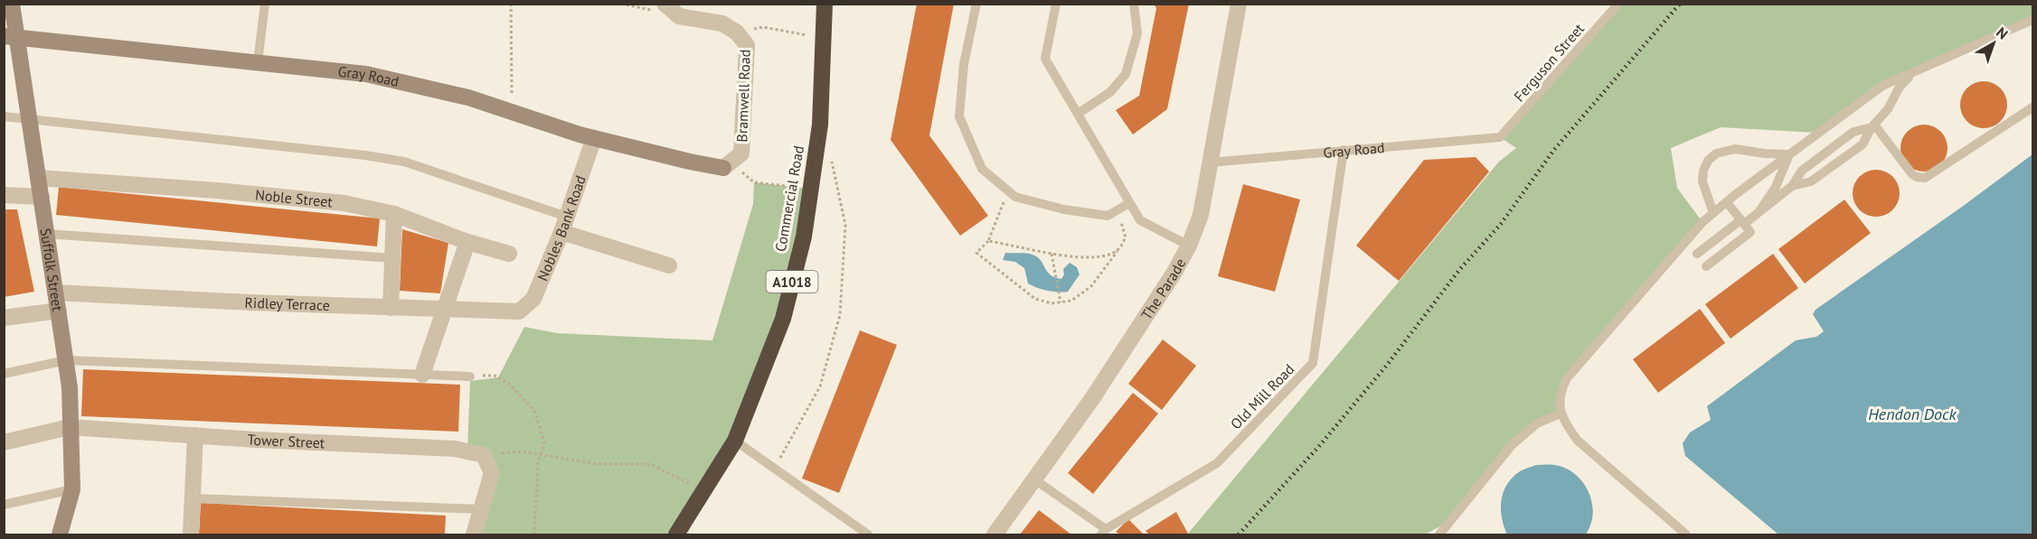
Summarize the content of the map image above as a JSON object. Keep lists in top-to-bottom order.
{
  "streets": {
    "highway": ["Commercial Road", "A1018"],
    "street": [
      "Gray Road",
      "Bramwell Road",
      "Noble Street",
      "Nobles Bank Road",
      "Suffolk Street",
      "The Parade",
      "Ridley Terrace",
      "Tower Street"
    ],
    "lane": ["Ferguson Street", "Old Mill Road"]
  },
  "crossings": [
    ["Ferguson Street", "Gray Road"],
    ["Gray Road", "Bramwell Road"],
    ["Gray Road", "Nobles Bank Road"],
    ["Gray Road", "Suffolk Street"],
    ["Gray Road", "The Parade"],
    ["Gray Road", "Old Mill Road"],
    ["Noble Street", "Suffolk Street"],
    ["Nobles Bank Road", "Ridley Terrace"],
    ["Suffolk Street", "Ridley Terrace"],
    ["Suffolk Street", "Tower Street"]
  ],
  "water": ["Hendon Dock"],
  "north": "top right"
}
